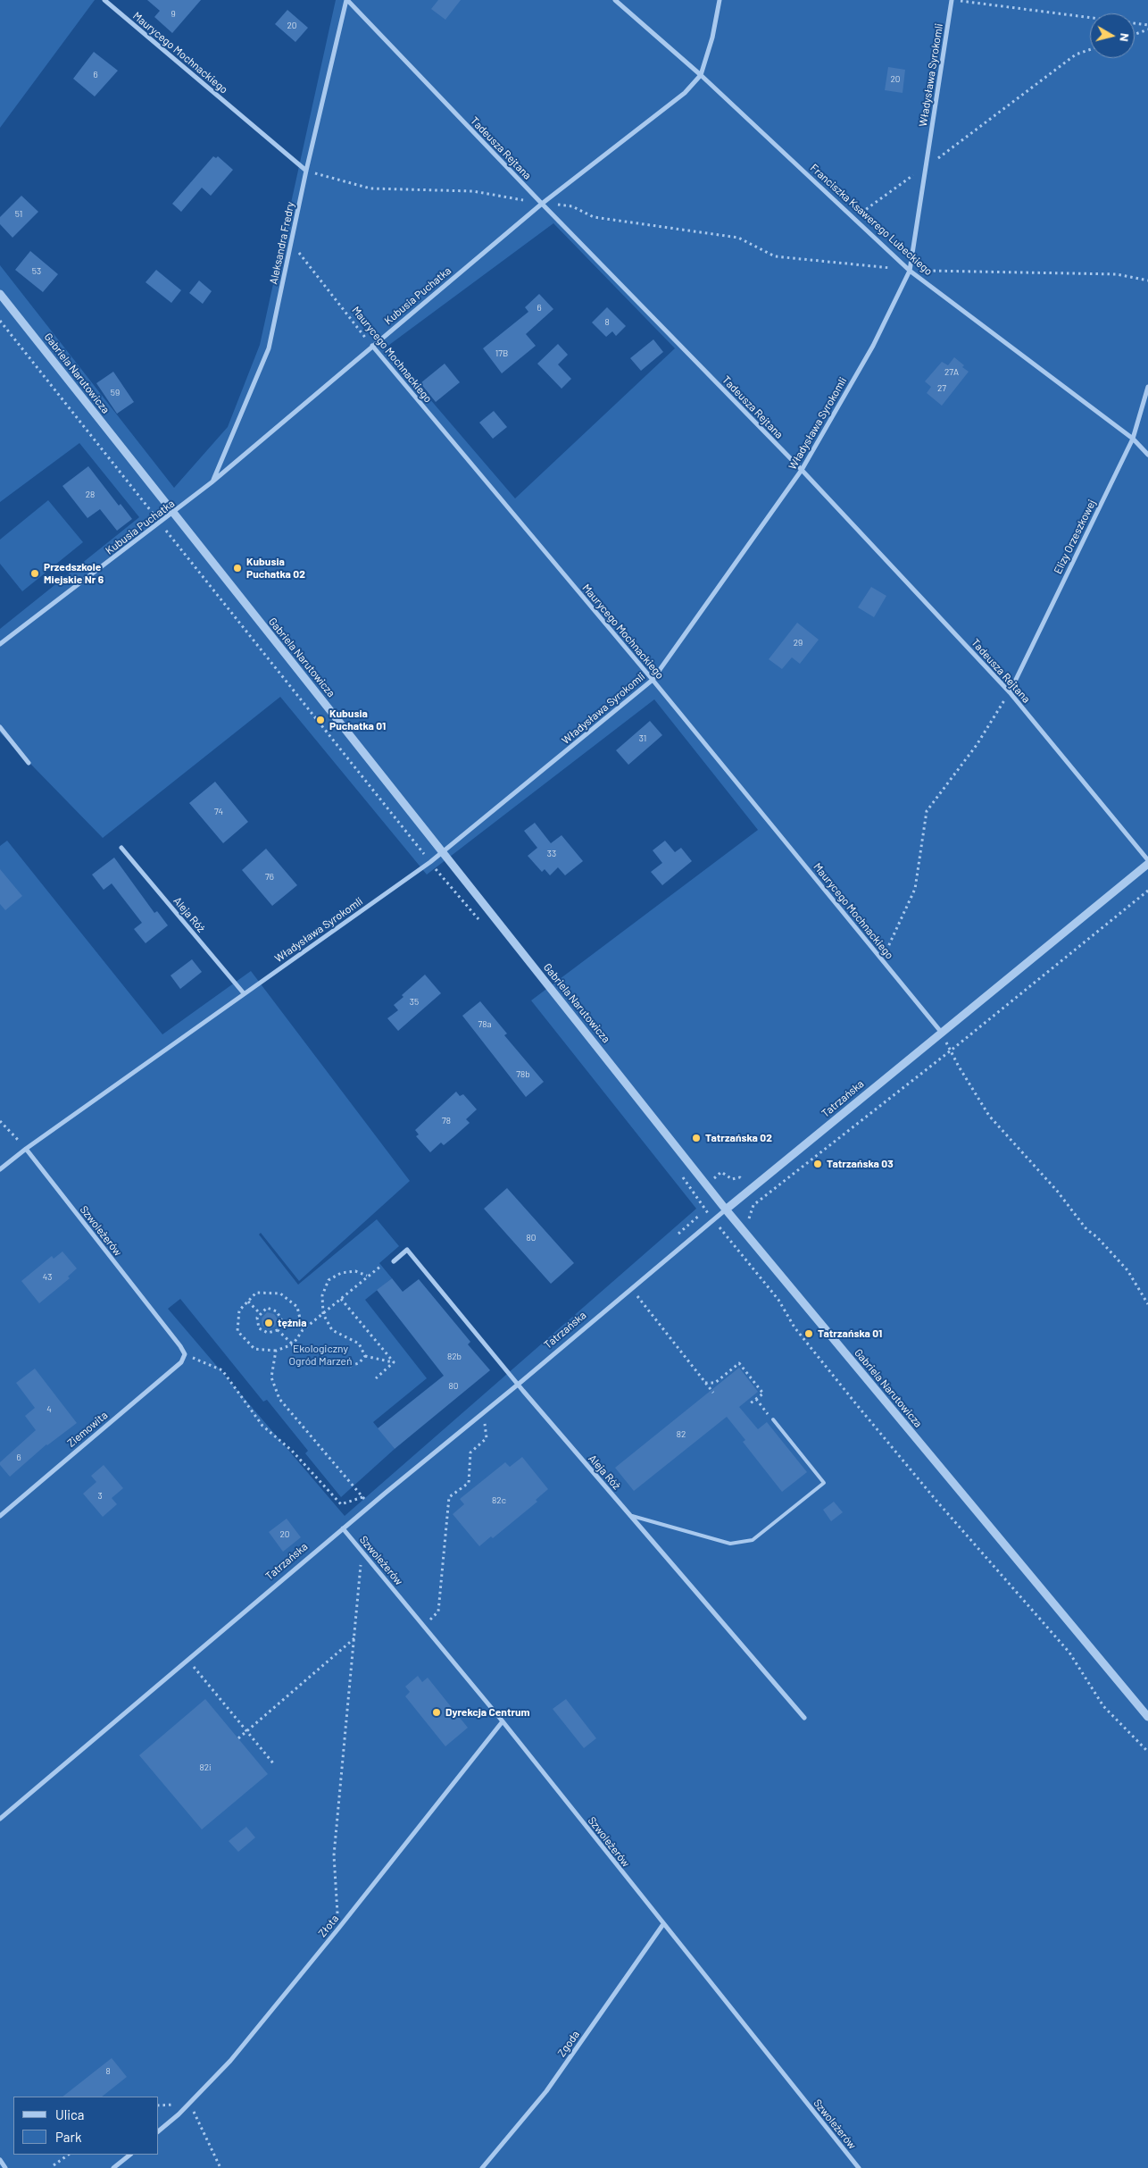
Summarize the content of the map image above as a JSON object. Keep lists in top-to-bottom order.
{
  "streets": {
    "street": [
      "Maurycego Mochnackiego",
      "Władysława Syrokomli",
      "Tadeusza Rejtana",
      "Franciszka Ksawerego Lubeckiego",
      "Aleksandra Fredry",
      "Kubusia Puchatka",
      "Gabriela Narutowicza",
      "Elizy Orzeszkowej",
      "Aleja Róż",
      "Tatrzańska",
      "Szwoleżerów",
      "Ziemowita",
      "Złota",
      "Zgoda"
    ]
  },
  "crossings": [
    ["Maurycego Mochnackiego", "Władysława Syrokomli"],
    ["Maurycego Mochnackiego", "Aleksandra Fredry"],
    ["Maurycego Mochnackiego", "Kubusia Puchatka"],
    ["Maurycego Mochnackiego", "Tatrzańska"],
    ["Władysława Syrokomli", "Tadeusza Rejtana"],
    ["Władysława Syrokomli", "Franciszka Ksawerego Lubeckiego"],
    ["Władysława Syrokomli", "Gabriela Narutowicza"],
    ["Władysława Syrokomli", "Aleja Róż"],
    ["Władysława Syrokomli", "Szwoleżerów"],
    ["Tadeusza Rejtana", "Aleksandra Fredry"],
    ["Tadeusza Rejtana", "Kubusia Puchatka"],
    ["Tadeusza Rejtana", "Elizy Orzeszkowej"],
    ["Tadeusza Rejtana", "Tatrzańska"],
    ["Franciszka Ksawerego Lubeckiego", "Kubusia Puchatka"],
    ["Franciszka Ksawerego Lubeckiego", "Elizy Orzeszkowej"],
    ["Aleksandra Fredry", "Kubusia Puchatka"],
    ["Kubusia Puchatka", "Gabriela Narutowicza"],
    ["Gabriela Narutowicza", "Tatrzańska"],
    ["Aleja Róż", "Tatrzańska"],
    ["Tatrzańska", "Szwoleżerów"],
    ["Szwoleżerów", "Ziemowita"],
    ["Szwoleżerów", "Złota"],
    ["Szwoleżerów", "Zgoda"]
  ],
  "parks": ["Ekologiczny Ogród Marzeń"],
  "places": [
    "Kubusia Puchatka 02",
    "Przedszkole Miejskie Nr 6",
    "Kubusia Puchatka 01",
    "Tatrzańska 02",
    "Tatrzańska 03",
    "tężnia",
    "Tatrzańska 01",
    "Dyrekcja Centrum"
  ],
  "house_numbers": [
    "9",
    "20",
    "6",
    "20",
    "51",
    "53",
    "6",
    "8",
    "17B",
    "27A",
    "27",
    "59",
    "28",
    "29",
    "31",
    "74",
    "33",
    "76",
    "35",
    "78a",
    "78b",
    "78",
    "80",
    "43",
    "82b",
    "80",
    "4",
    "82",
    "6",
    "3",
    "82c",
    "20",
    "82i",
    "8"
  ],
  "legend": ["Ulica", "Park"],
  "north": "right"
}
